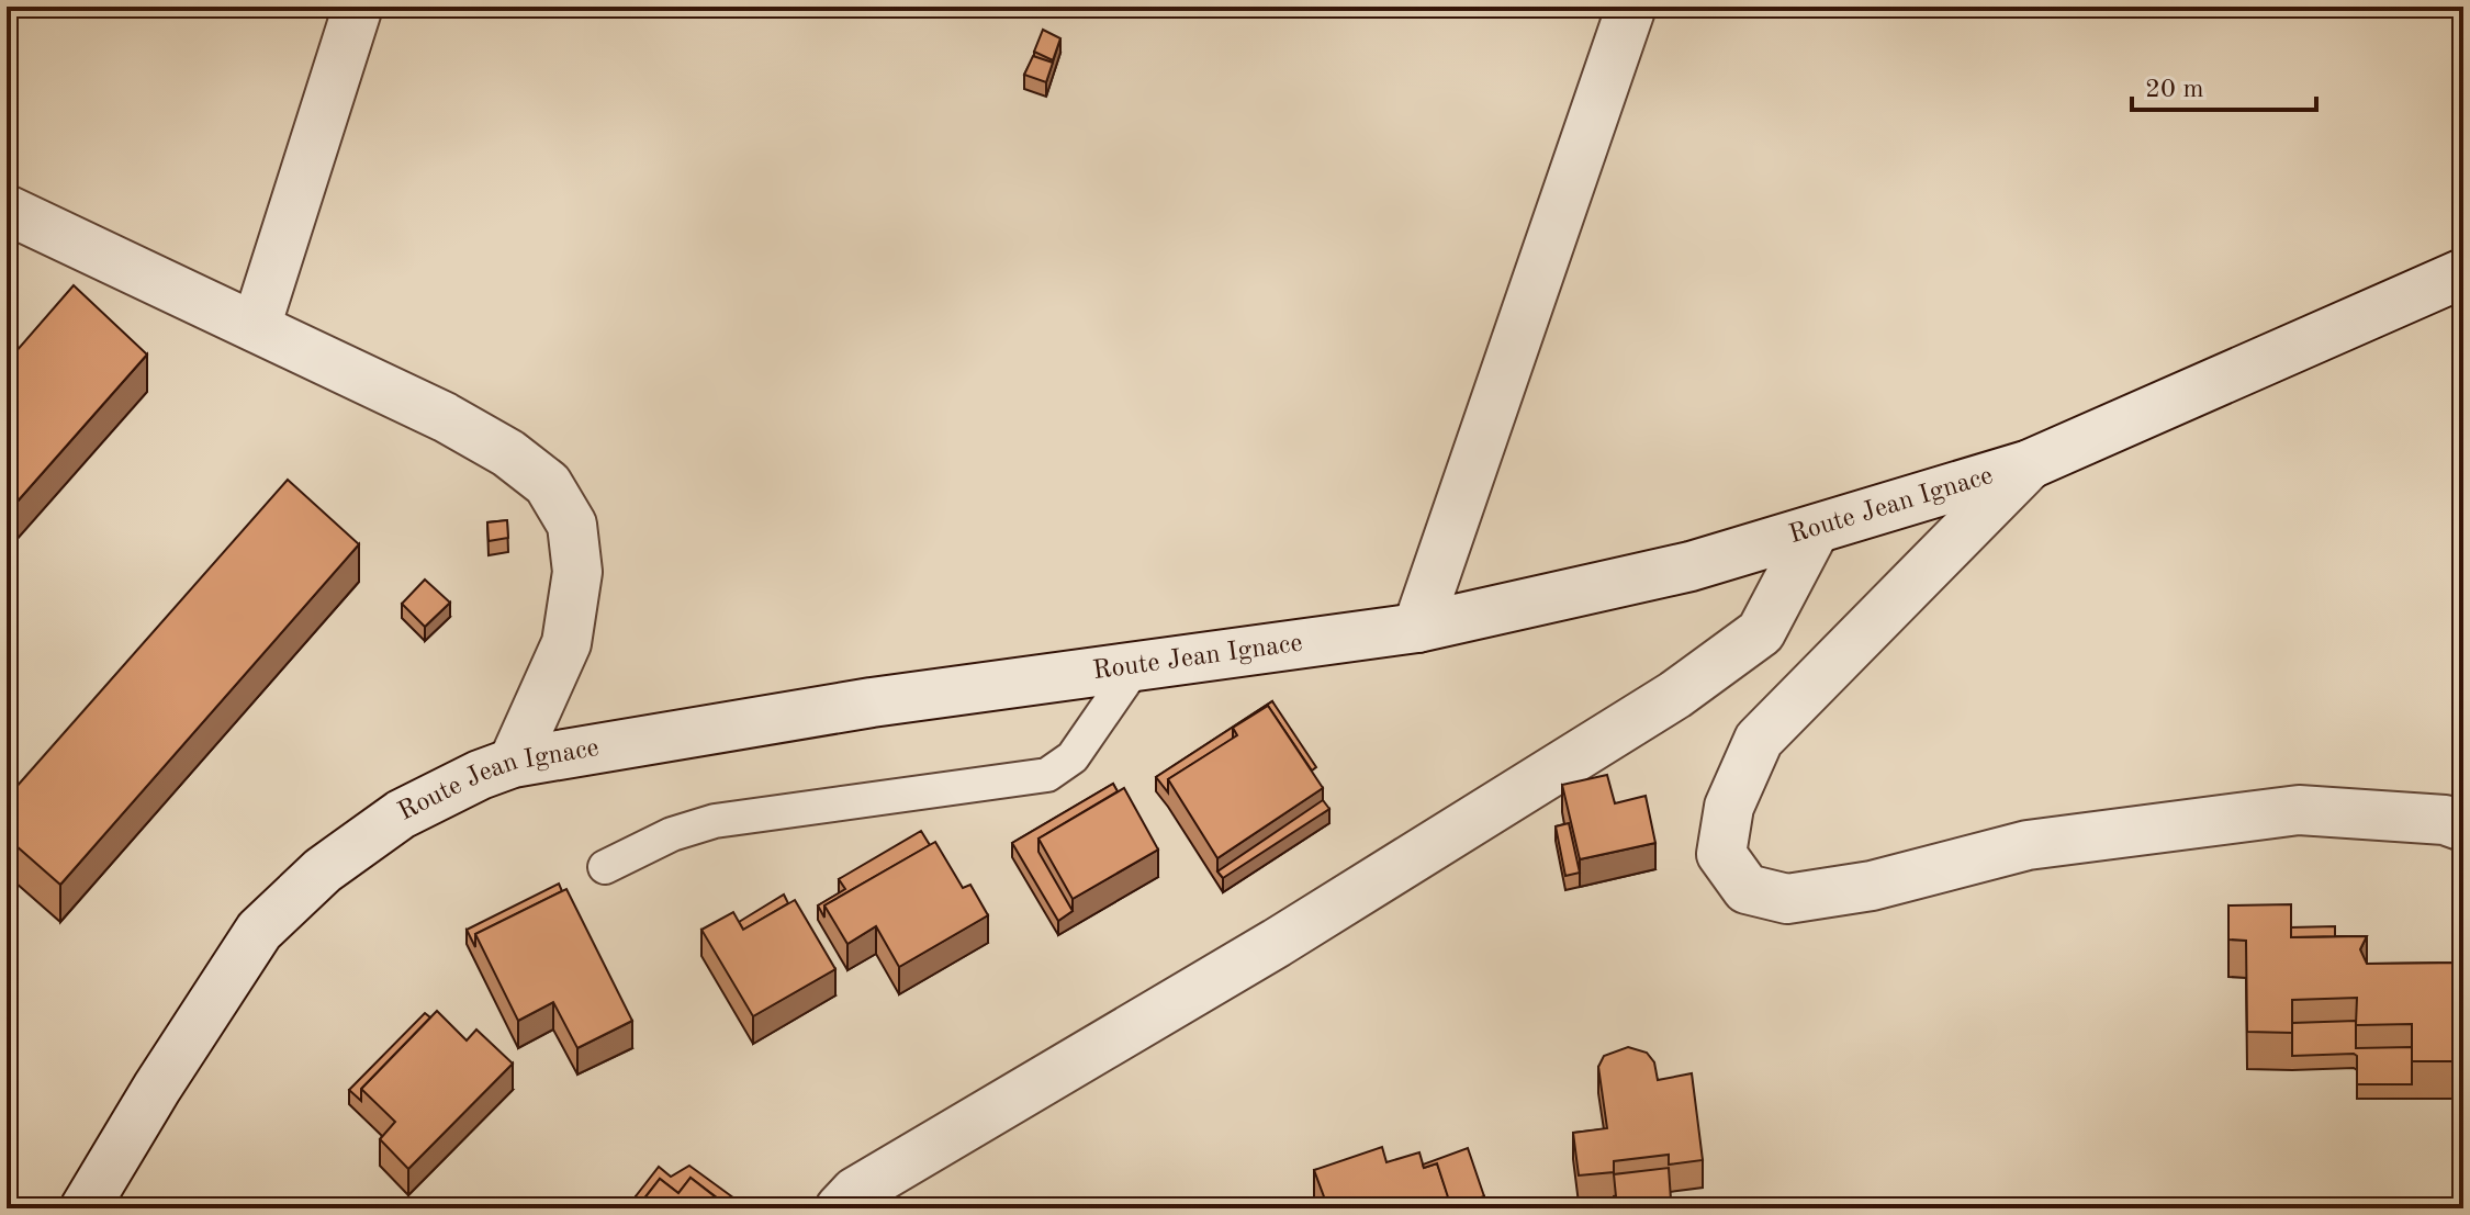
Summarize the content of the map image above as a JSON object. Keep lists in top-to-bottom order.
{
  "streets": {
    "street": ["Route Jean Ignace"]
  },
  "scale_bar": "20 m"
}
